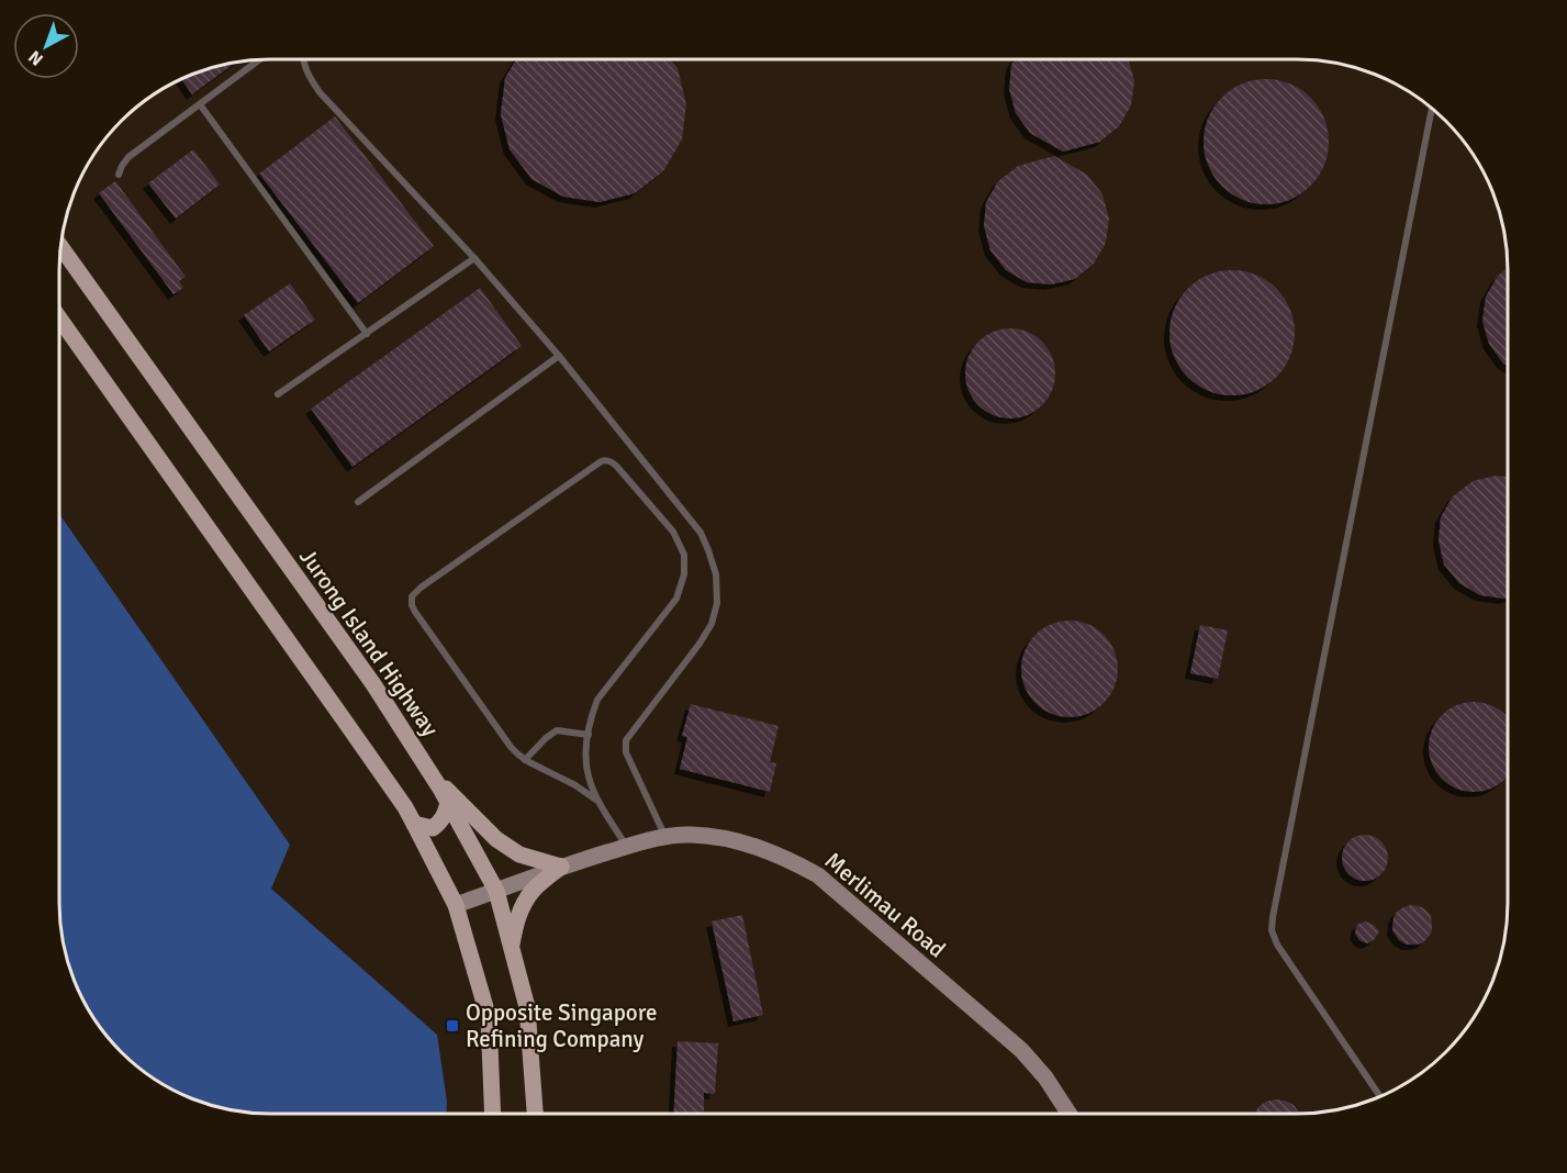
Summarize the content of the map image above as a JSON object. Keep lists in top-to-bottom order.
{
  "streets": {
    "main road": ["Jurong Island Highway"],
    "street": ["Merlimau Road"]
  },
  "crossings": [
    ["Jurong Island Highway", "Merlimau Road"]
  ],
  "places": {
    "transit": ["Opposite Singapore Refining Company"]
  },
  "north": "bottom left"
}
